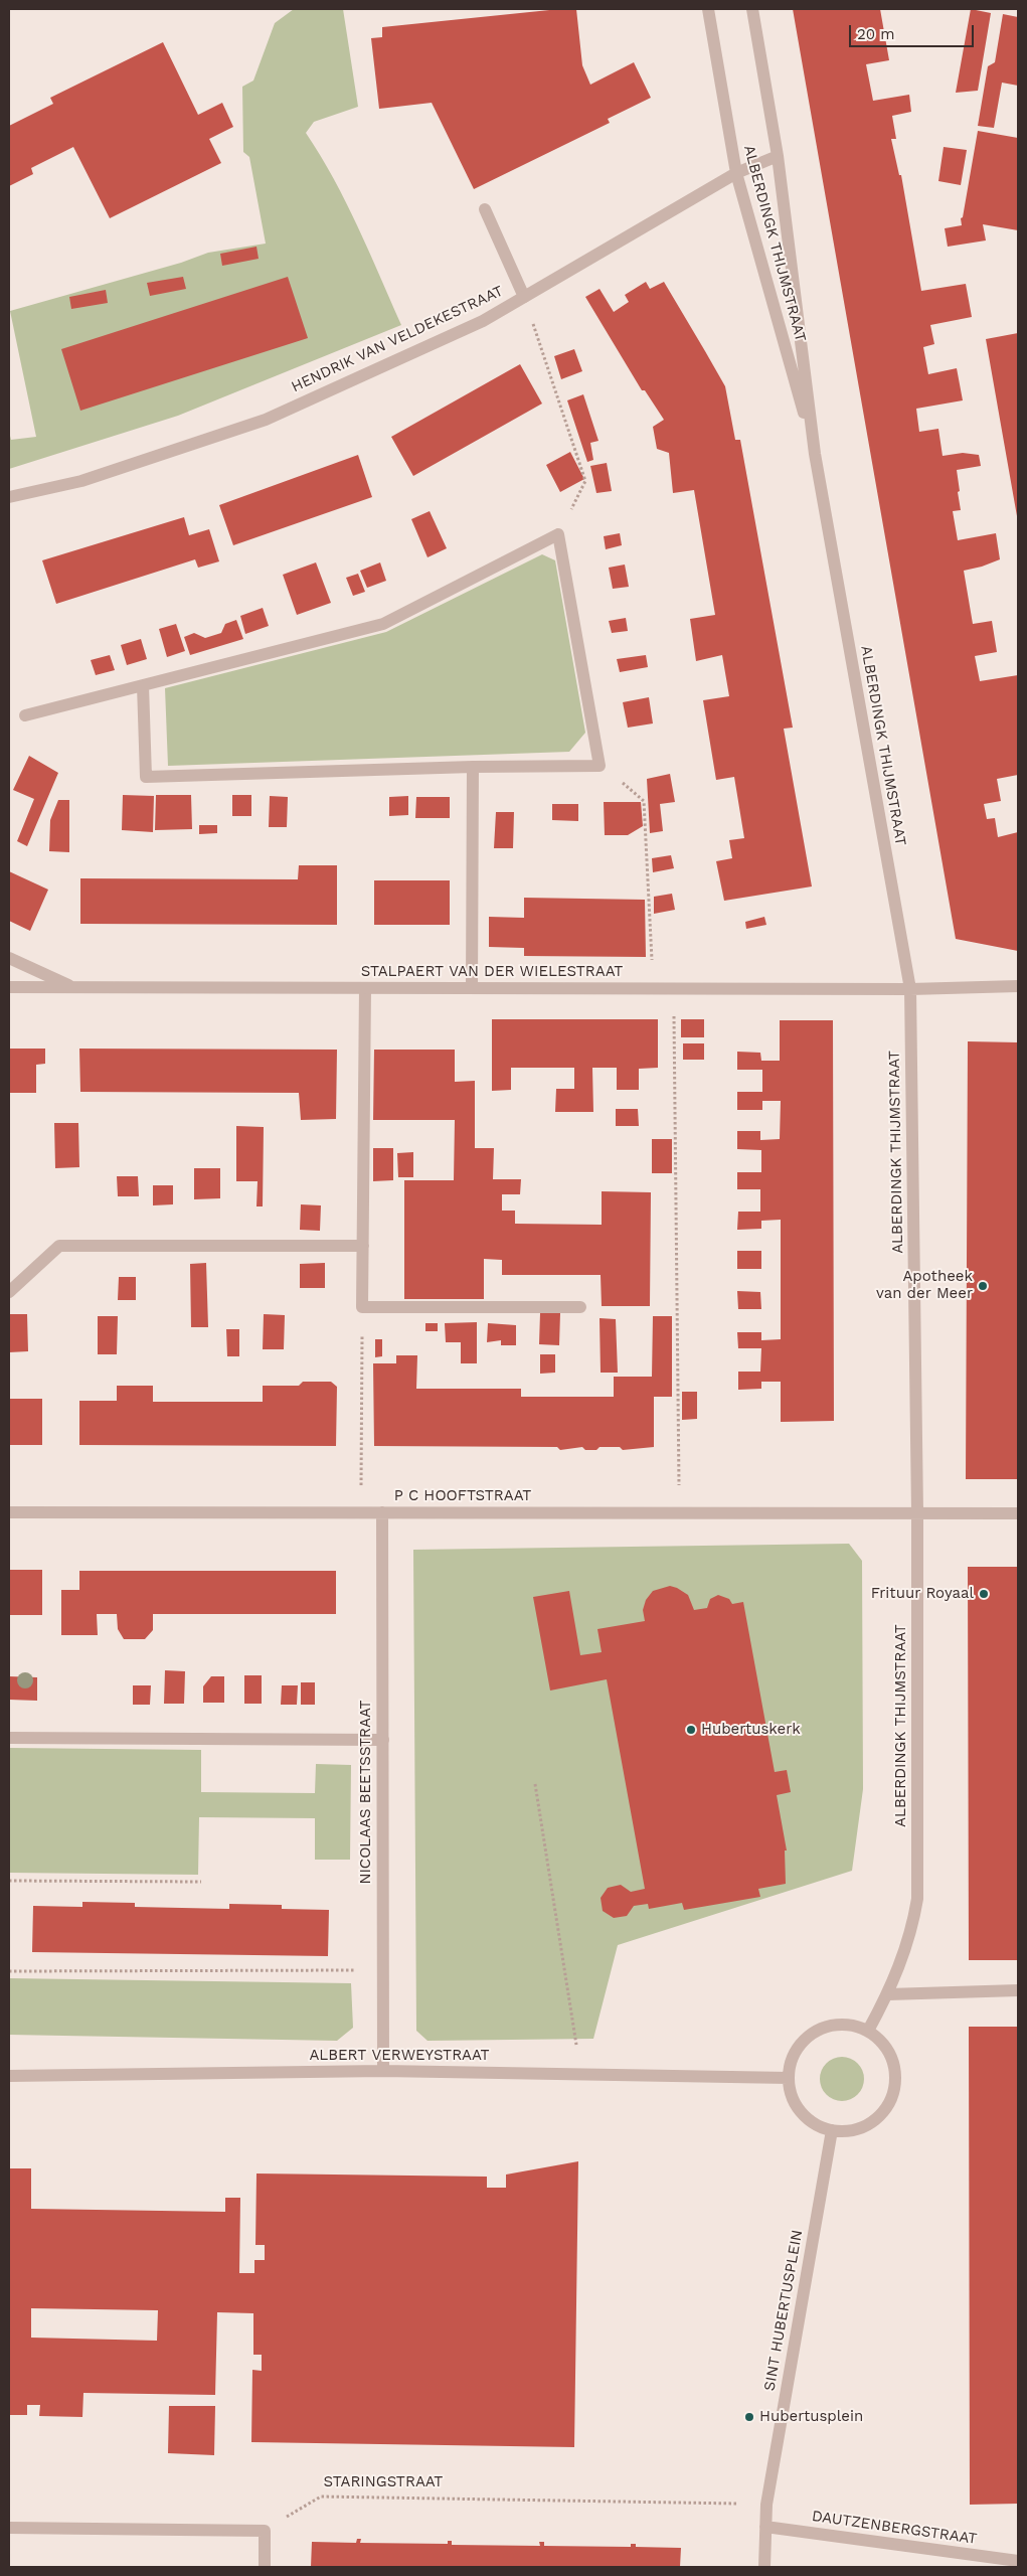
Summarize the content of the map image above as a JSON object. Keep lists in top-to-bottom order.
{
  "streets": {
    "street": [
      "ALBERDINGK THIJMSTRAAT",
      "HENDRIK VAN VELDEKESTRAAT",
      "STALPAERT VAN DER WIELESTRAAT",
      "P C HOOFTSTRAAT",
      "NICOLAAS BEETSSTRAAT",
      "ALBERT VERWEYSTRAAT",
      "SINT HUBERTUSPLEIN",
      "DAUTZENBERGSTRAAT"
    ],
    "path": ["STARINGSTRAAT"]
  },
  "crossings": [
    ["ALBERDINGK THIJMSTRAAT", "HENDRIK VAN VELDEKESTRAAT"],
    ["ALBERDINGK THIJMSTRAAT", "STALPAERT VAN DER WIELESTRAAT"],
    ["ALBERDINGK THIJMSTRAAT", "P C HOOFTSTRAAT"],
    ["ALBERDINGK THIJMSTRAAT", "ALBERT VERWEYSTRAAT"],
    ["ALBERDINGK THIJMSTRAAT", "SINT HUBERTUSPLEIN"],
    ["P C HOOFTSTRAAT", "NICOLAAS BEETSSTRAAT"],
    ["NICOLAAS BEETSSTRAAT", "ALBERT VERWEYSTRAAT"],
    ["ALBERT VERWEYSTRAAT", "SINT HUBERTUSPLEIN"],
    ["SINT HUBERTUSPLEIN", "STARINGSTRAAT"],
    ["SINT HUBERTUSPLEIN", "DAUTZENBERGSTRAAT"]
  ],
  "places": [
    "Apotheek van der Meer",
    "Frituur Royaal",
    "Hubertuskerk",
    "Hubertusplein"
  ],
  "scale_bar": "20 m"
}
